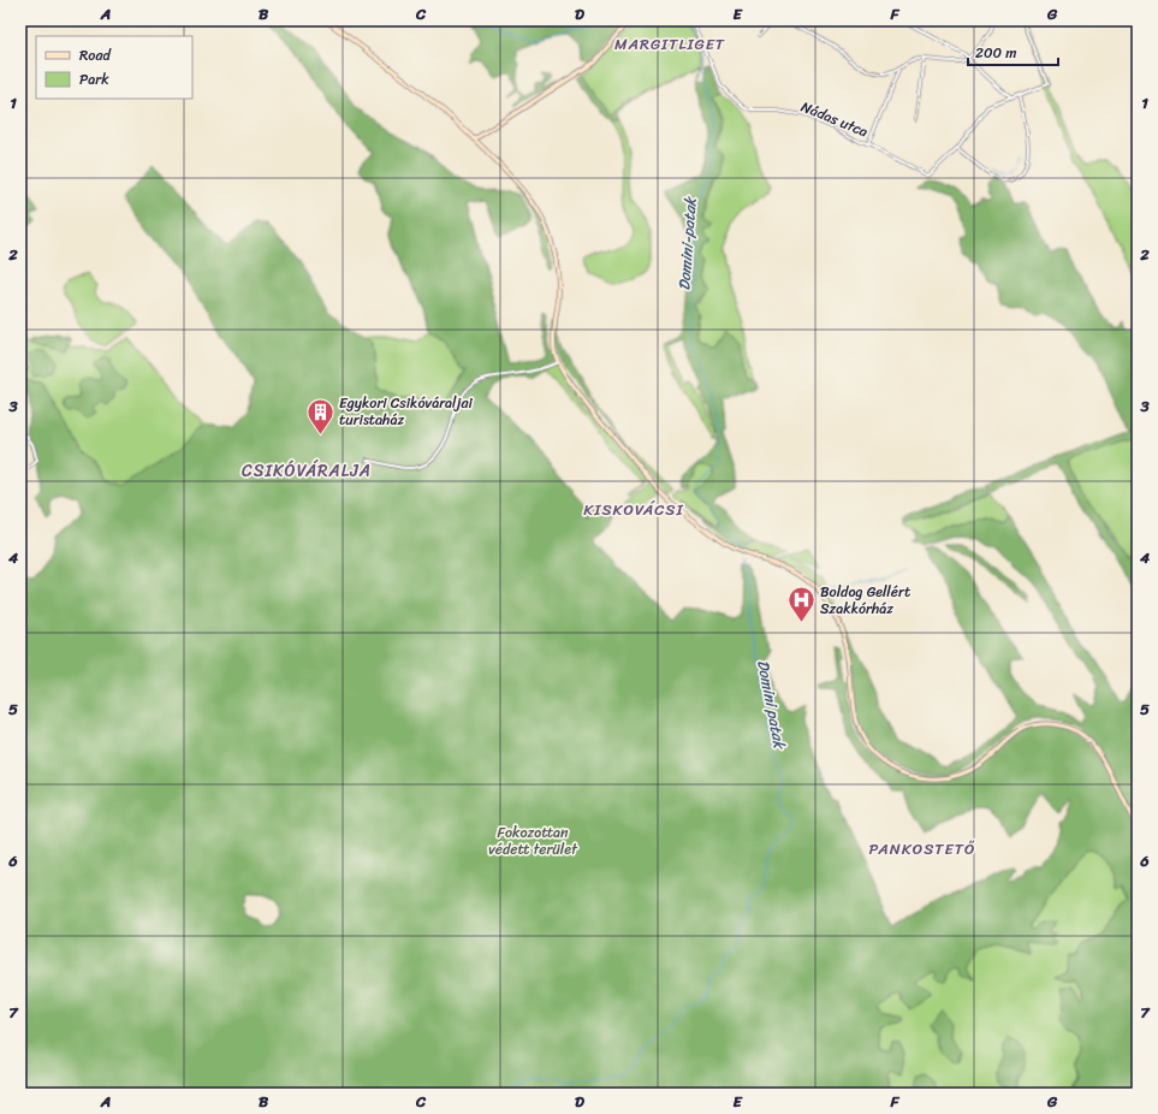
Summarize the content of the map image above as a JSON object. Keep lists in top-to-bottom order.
{
  "streets": {
    "street": ["Nádas utca"]
  },
  "districts": [
    "MARGITLIGET",
    "CSIKÓVÁRALJA",
    "KISKOVÁCSI",
    "PANKOSTETŐ"
  ],
  "water": ["Domini-patak", "Domini patak"],
  "parks": ["Fokozottan védett terület"],
  "places": {
    "building": ["Egykori Csikóváraljai turistaház"],
    "hospital": ["Boldog Gellért Szakkórház"]
  },
  "legend": ["Road", "Park"],
  "scale_bar": "200 m",
  "grid": {
    "columns": [
      "A",
      "B",
      "C",
      "D",
      "E",
      "F",
      "G"
    ],
    "rows": [
      "1",
      "2",
      "3",
      "4",
      "5",
      "6",
      "7"
    ]
  }
}
